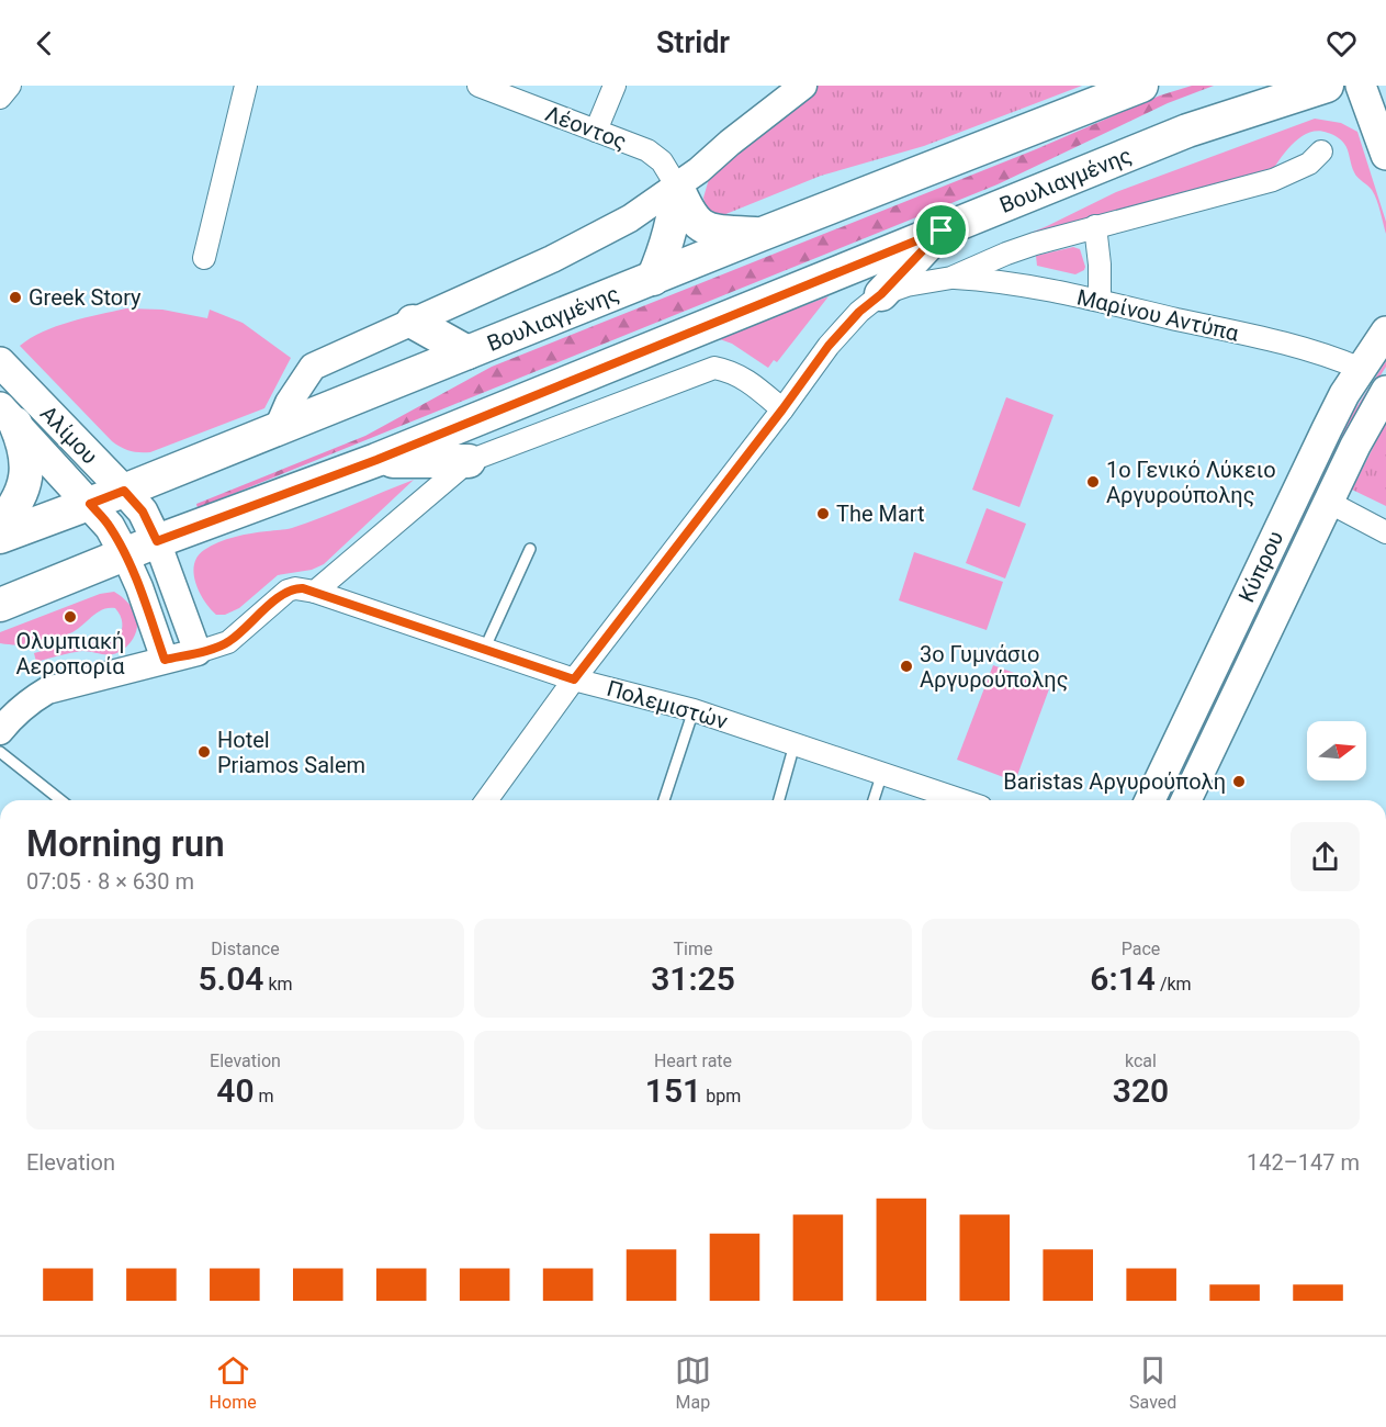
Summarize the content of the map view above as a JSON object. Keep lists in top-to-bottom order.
{
  "streets": {
    "main road": ["Βουλιαγμένης", "Αλίμου", "Κύπρου"],
    "street": ["Λέοντος", "Μαρίνου Αντύπα", "Πολεμιστών"]
  },
  "crossings": [
    ["Βουλιαγμένης", "Αλίμου"],
    ["Μαρίνου Αντύπα", "Κύπρου"]
  ],
  "places": [
    "Greek Story",
    "1ο Γενικό Λύκειο Αργυρούπολης",
    "The Mart",
    "Ολυμπιακή Αεροπορία",
    "3ο Γυμνάσιο Αργυρούπολης",
    "Hotel Priamos Salem",
    "Baristas Αργυρούπολη"
  ],
  "north": "right",
  "page": {
    "header": "Stridr",
    "heading": ["Morning run", "07:05 · 8 × 630 m"],
    "stats": [
      ["Distance", "5.04 km"],
      ["Time", "31:25"],
      ["Pace", "6:14 /km"],
      ["Elevation", "40 m"],
      ["Heart rate", "151 bpm"],
      ["kcal", "320"]
    ],
    "chart": ["Elevation", "142–147 m"],
    "tabs": ["Home", "Map", "Saved"]
  }
}
